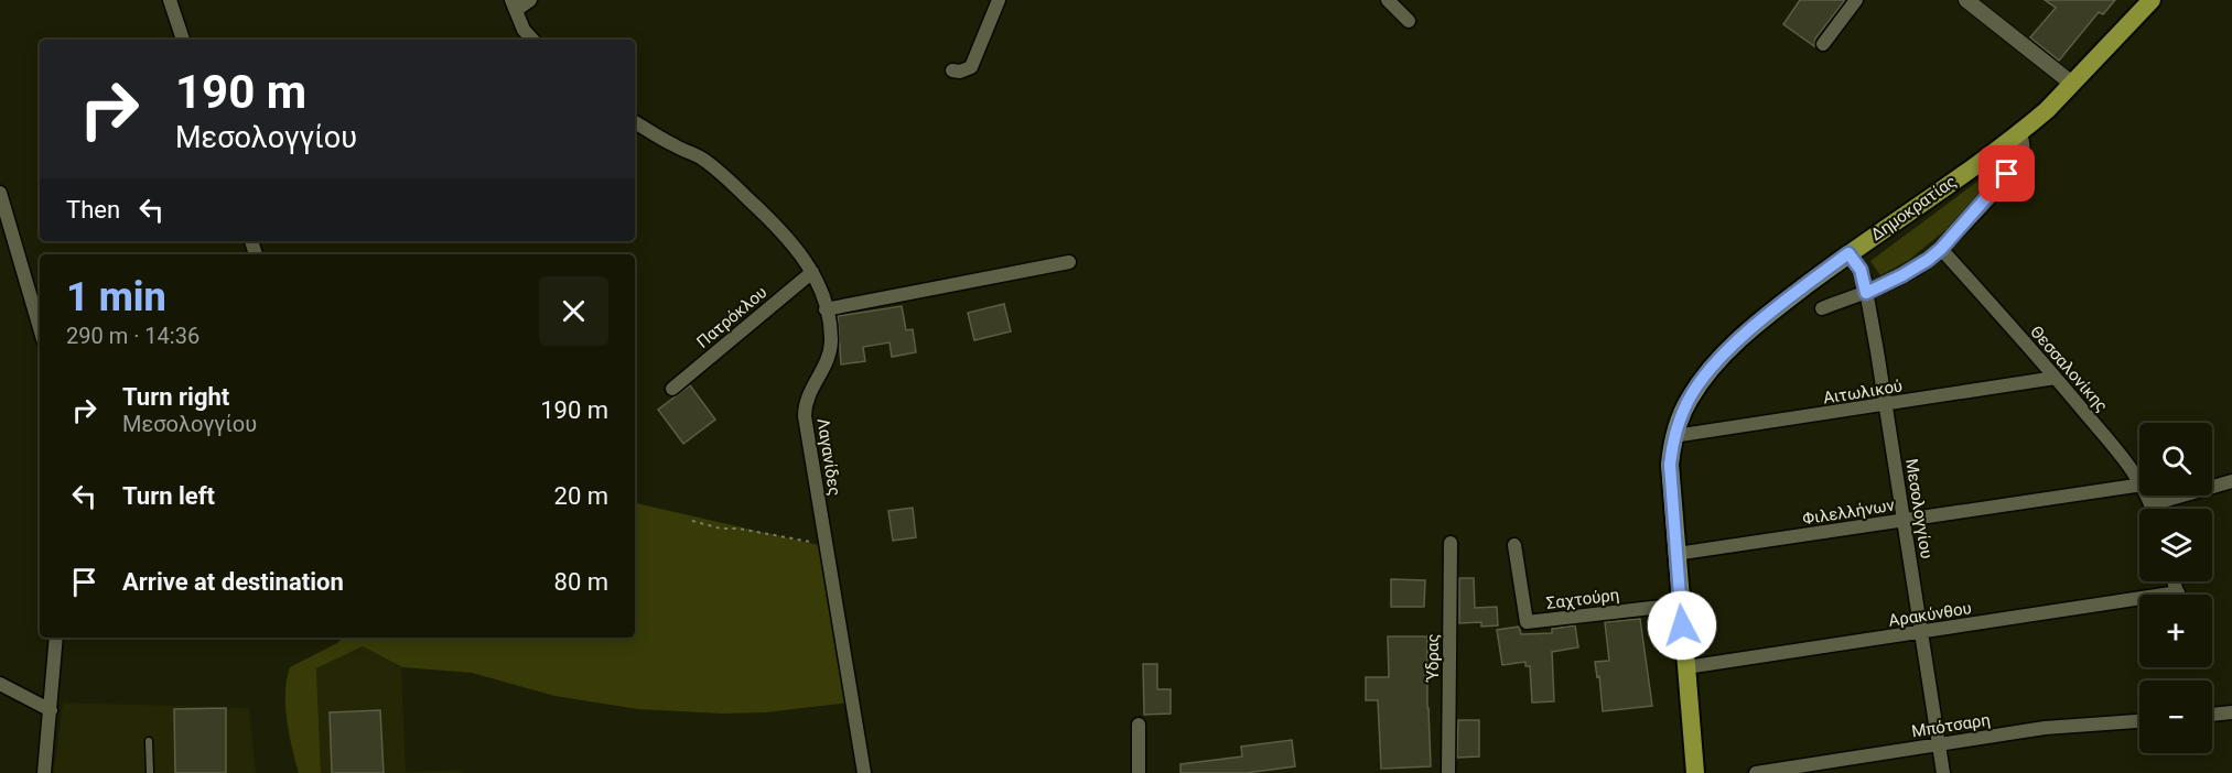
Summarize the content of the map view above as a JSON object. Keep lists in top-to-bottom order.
{
  "streets": {
    "main road": ["Δημοκρατίας"],
    "street": [
      "Πατρόκλου",
      "Θεσσαλονίκης",
      "Αιτωλικού",
      "Λαγανίδες",
      "Μεσολογγίου",
      "Φιλελλήνων",
      "Σαχτούρη",
      "Αρακύνθου",
      "Ύδρας",
      "Μπότσαρη"
    ]
  },
  "crossings": [
    ["Δημοκρατίας", "Αιτωλικού"],
    ["Δημοκρατίας", "Μεσολογγίου"],
    ["Δημοκρατίας", "Φιλελλήνων"],
    ["Δημοκρατίας", "Σαχτούρη"],
    ["Δημοκρατίας", "Αρακύνθου"],
    ["Πατρόκλου", "Λαγανίδες"],
    ["Θεσσαλονίκης", "Αιτωλικού"],
    ["Αιτωλικού", "Μεσολογγίου"],
    ["Μεσολογγίου", "Φιλελλήνων"],
    ["Μεσολογγίου", "Αρακύνθου"],
    ["Μεσολογγίου", "Μπότσαρη"]
  ],
  "page": {
    "turn": ["190 m", "Μεσολογγίου"],
    "then": "Then",
    "heading": ["1 min", "290 m · 14:36"],
    "list": [
      {
        "name": "Turn right",
        "note": "Μεσολογγίου",
        "value": "190 m"
      },
      {
        "name": "Turn left",
        "value": "20 m"
      },
      {
        "name": "Arrive at destination",
        "value": "80 m"
      }
    ],
    "map_buttons": ["+", "−"]
  }
}
